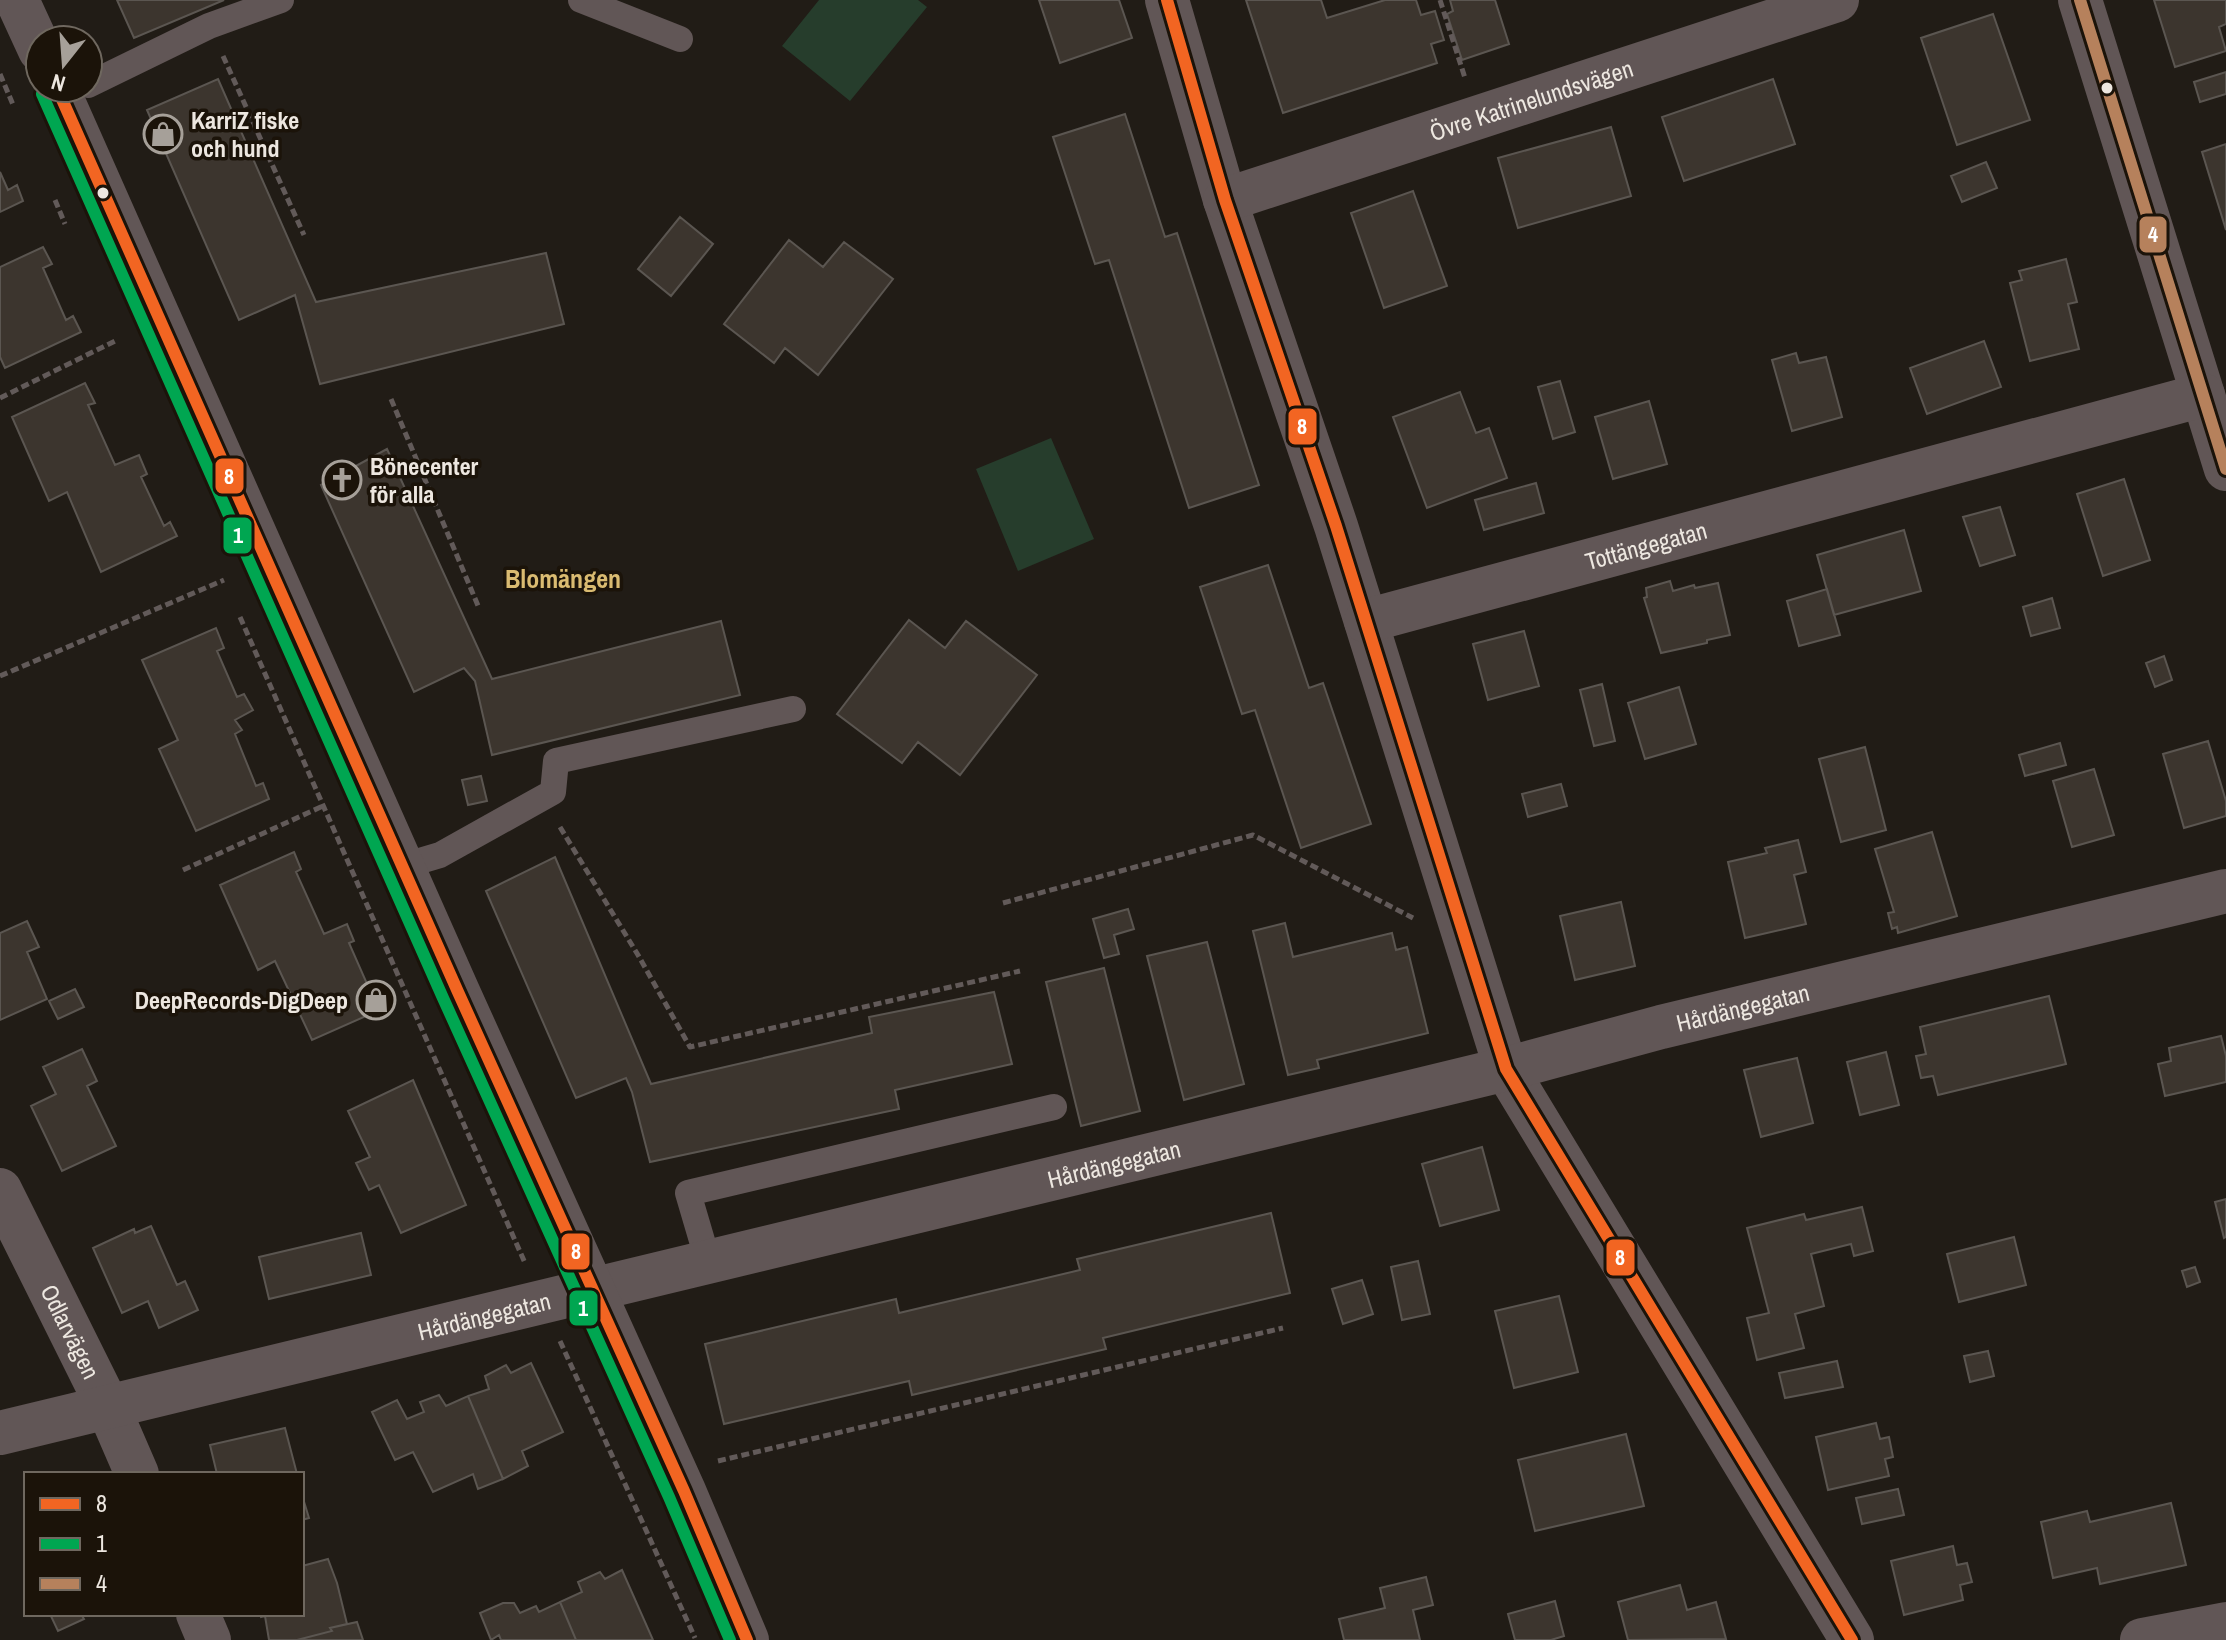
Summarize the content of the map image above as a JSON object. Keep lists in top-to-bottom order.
{
  "streets": {
    "street": [
      "Övre Katrinelundsvägen",
      "Tottängegatan",
      "Hårdängegatan",
      "Odlarvägen"
    ]
  },
  "crossings": [
    ["Hårdängegatan", "Odlarvägen"]
  ],
  "districts": ["Blomängen"],
  "places": {
    "shop": ["KarriZ fiske och hund", "DeepRecords-DigDeep"],
    "church": ["Bönecenter för alla"]
  },
  "lines": ["transit line 8", "transit line 4", "transit line 1"],
  "legend": ["8", "1", "4"],
  "north": "bottom"
}
